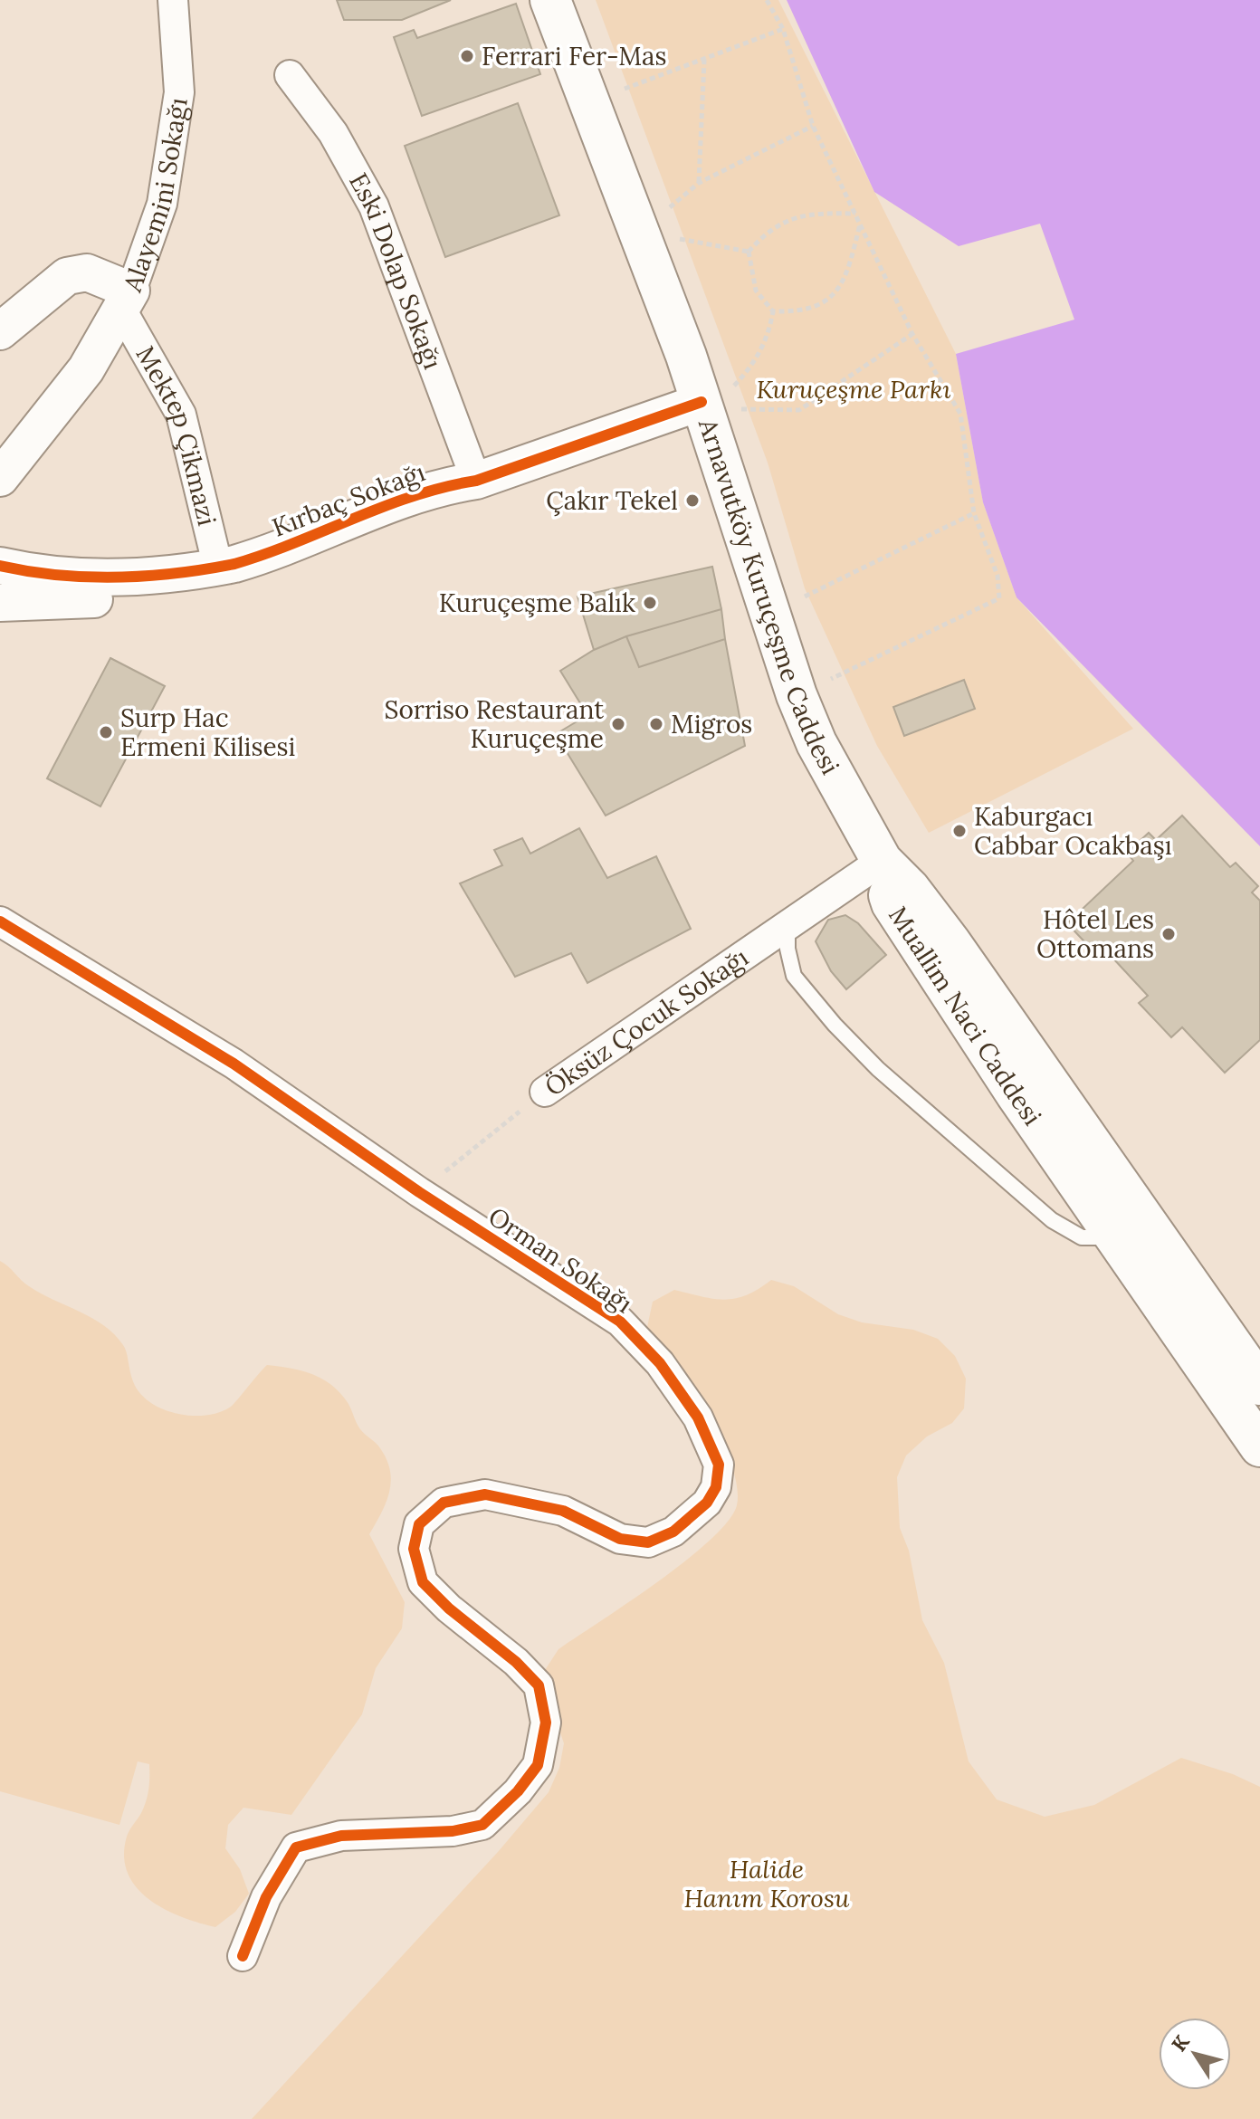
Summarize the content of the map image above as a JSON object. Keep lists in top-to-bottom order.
{
  "streets": {
    "main road": ["Arnavutköy Kuruçeşme Caddesi", "Muallim Naci Caddesi"],
    "street": [
      "Alayemini Sokağı",
      "Eski Dolap Sokağı",
      "Mektep Çikmazi",
      "Kırbaç Sokağı",
      "Öksüz Çocuk Sokağı",
      "Orman Sokağı"
    ]
  },
  "crossings": [
    ["Alayemini Sokağı", "Mektep Çikmazi"],
    ["Eski Dolap Sokağı", "Kırbaç Sokağı"],
    ["Mektep Çikmazi", "Kırbaç Sokağı"],
    ["Kırbaç Sokağı", "Arnavutköy Kuruçeşme Caddesi"],
    ["Arnavutköy Kuruçeşme Caddesi", "Muallim Naci Caddesi"],
    ["Arnavutköy Kuruçeşme Caddesi", "Öksüz Çocuk Sokağı"],
    ["Muallim Naci Caddesi", "Öksüz Çocuk Sokağı"],
    ["Öksüz Çocuk Sokağı", "Orman Sokağı"]
  ],
  "parks": ["Kuruçeşme Parkı", "Halide Hanım Korosu"],
  "places": [
    "Ferrari Fer-Mas",
    "Çakır Tekel",
    "Kuruçeşme Balık",
    "Sorriso Restaurant Kuruçeşme",
    "Migros",
    "Surp Hac Ermeni Kilisesi",
    "Kaburgacı Cabbar Ocakbaşı",
    "Hôtel Les Ottomans"
  ],
  "north": "top left"
}
